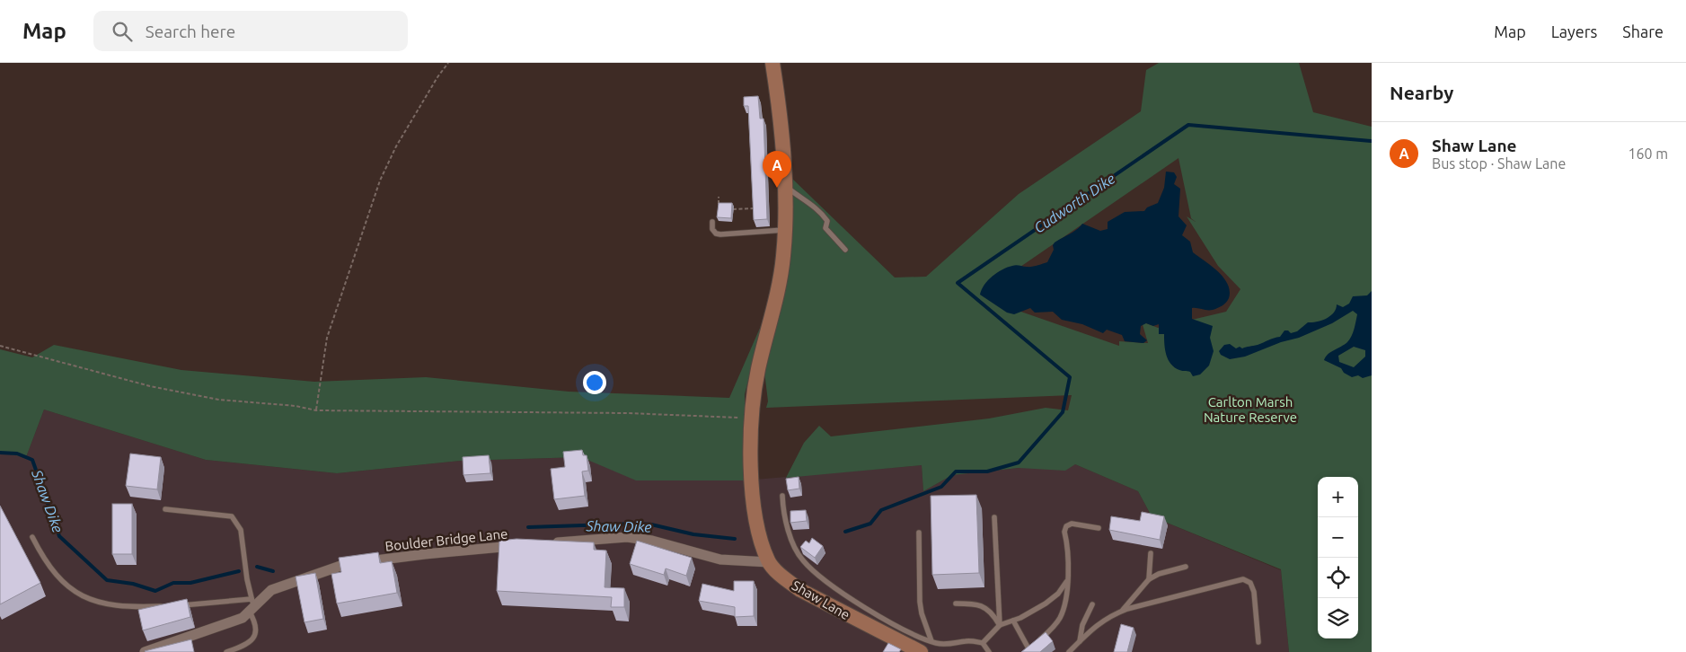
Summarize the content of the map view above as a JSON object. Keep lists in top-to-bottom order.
{
  "streets": {
    "street": ["Boulder Bridge Lane", "Shaw Lane"]
  },
  "water": ["Cudworth Dike", "Shaw Dike"],
  "parks": ["Carlton Marsh Nature Reserve"],
  "page": {
    "header": "Map",
    "search": "Search here",
    "nav": ["Map", "Layers", "Share"],
    "heading": "Nearby",
    "list": [
      {
        "mark": "A",
        "name": "Shaw Lane",
        "note": "Bus stop · Shaw Lane",
        "value": "160 m"
      }
    ],
    "pins": "A",
    "map_buttons": ["+", "−"]
  }
}
